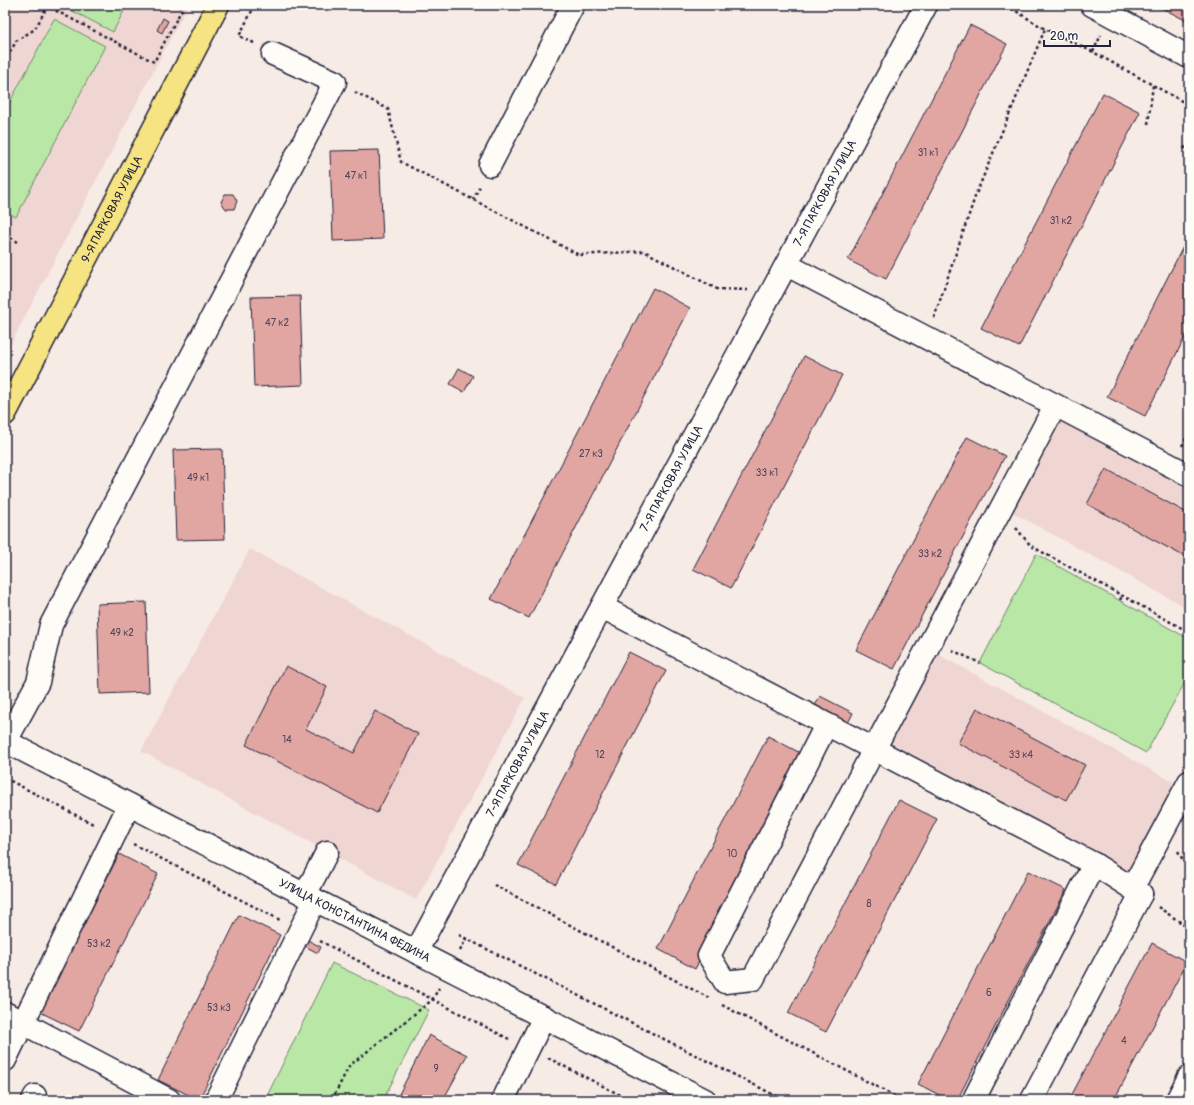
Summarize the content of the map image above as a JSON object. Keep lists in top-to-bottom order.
{
  "streets": {
    "main road": ["9-Я ПАРКОВАЯ УЛИЦА"],
    "street": ["7-Я ПАРКОВАЯ УЛИЦА", "УЛИЦА КОНСТАНТИНА ФЕДИНА"]
  },
  "crossings": [
    ["7-Я ПАРКОВАЯ УЛИЦА", "УЛИЦА КОНСТАНТИНА ФЕДИНА"]
  ],
  "house_numbers": [
    "31 к1",
    "47 к1",
    "31 к2",
    "47 к2",
    "27 к3",
    "33 к1",
    "49 к1",
    "33 к2",
    "49 к2",
    "14",
    "12",
    "33 к4",
    "10",
    "8",
    "53 к2",
    "6",
    "53 к3",
    "4",
    "9"
  ],
  "scale_bar": "20 m"
}
